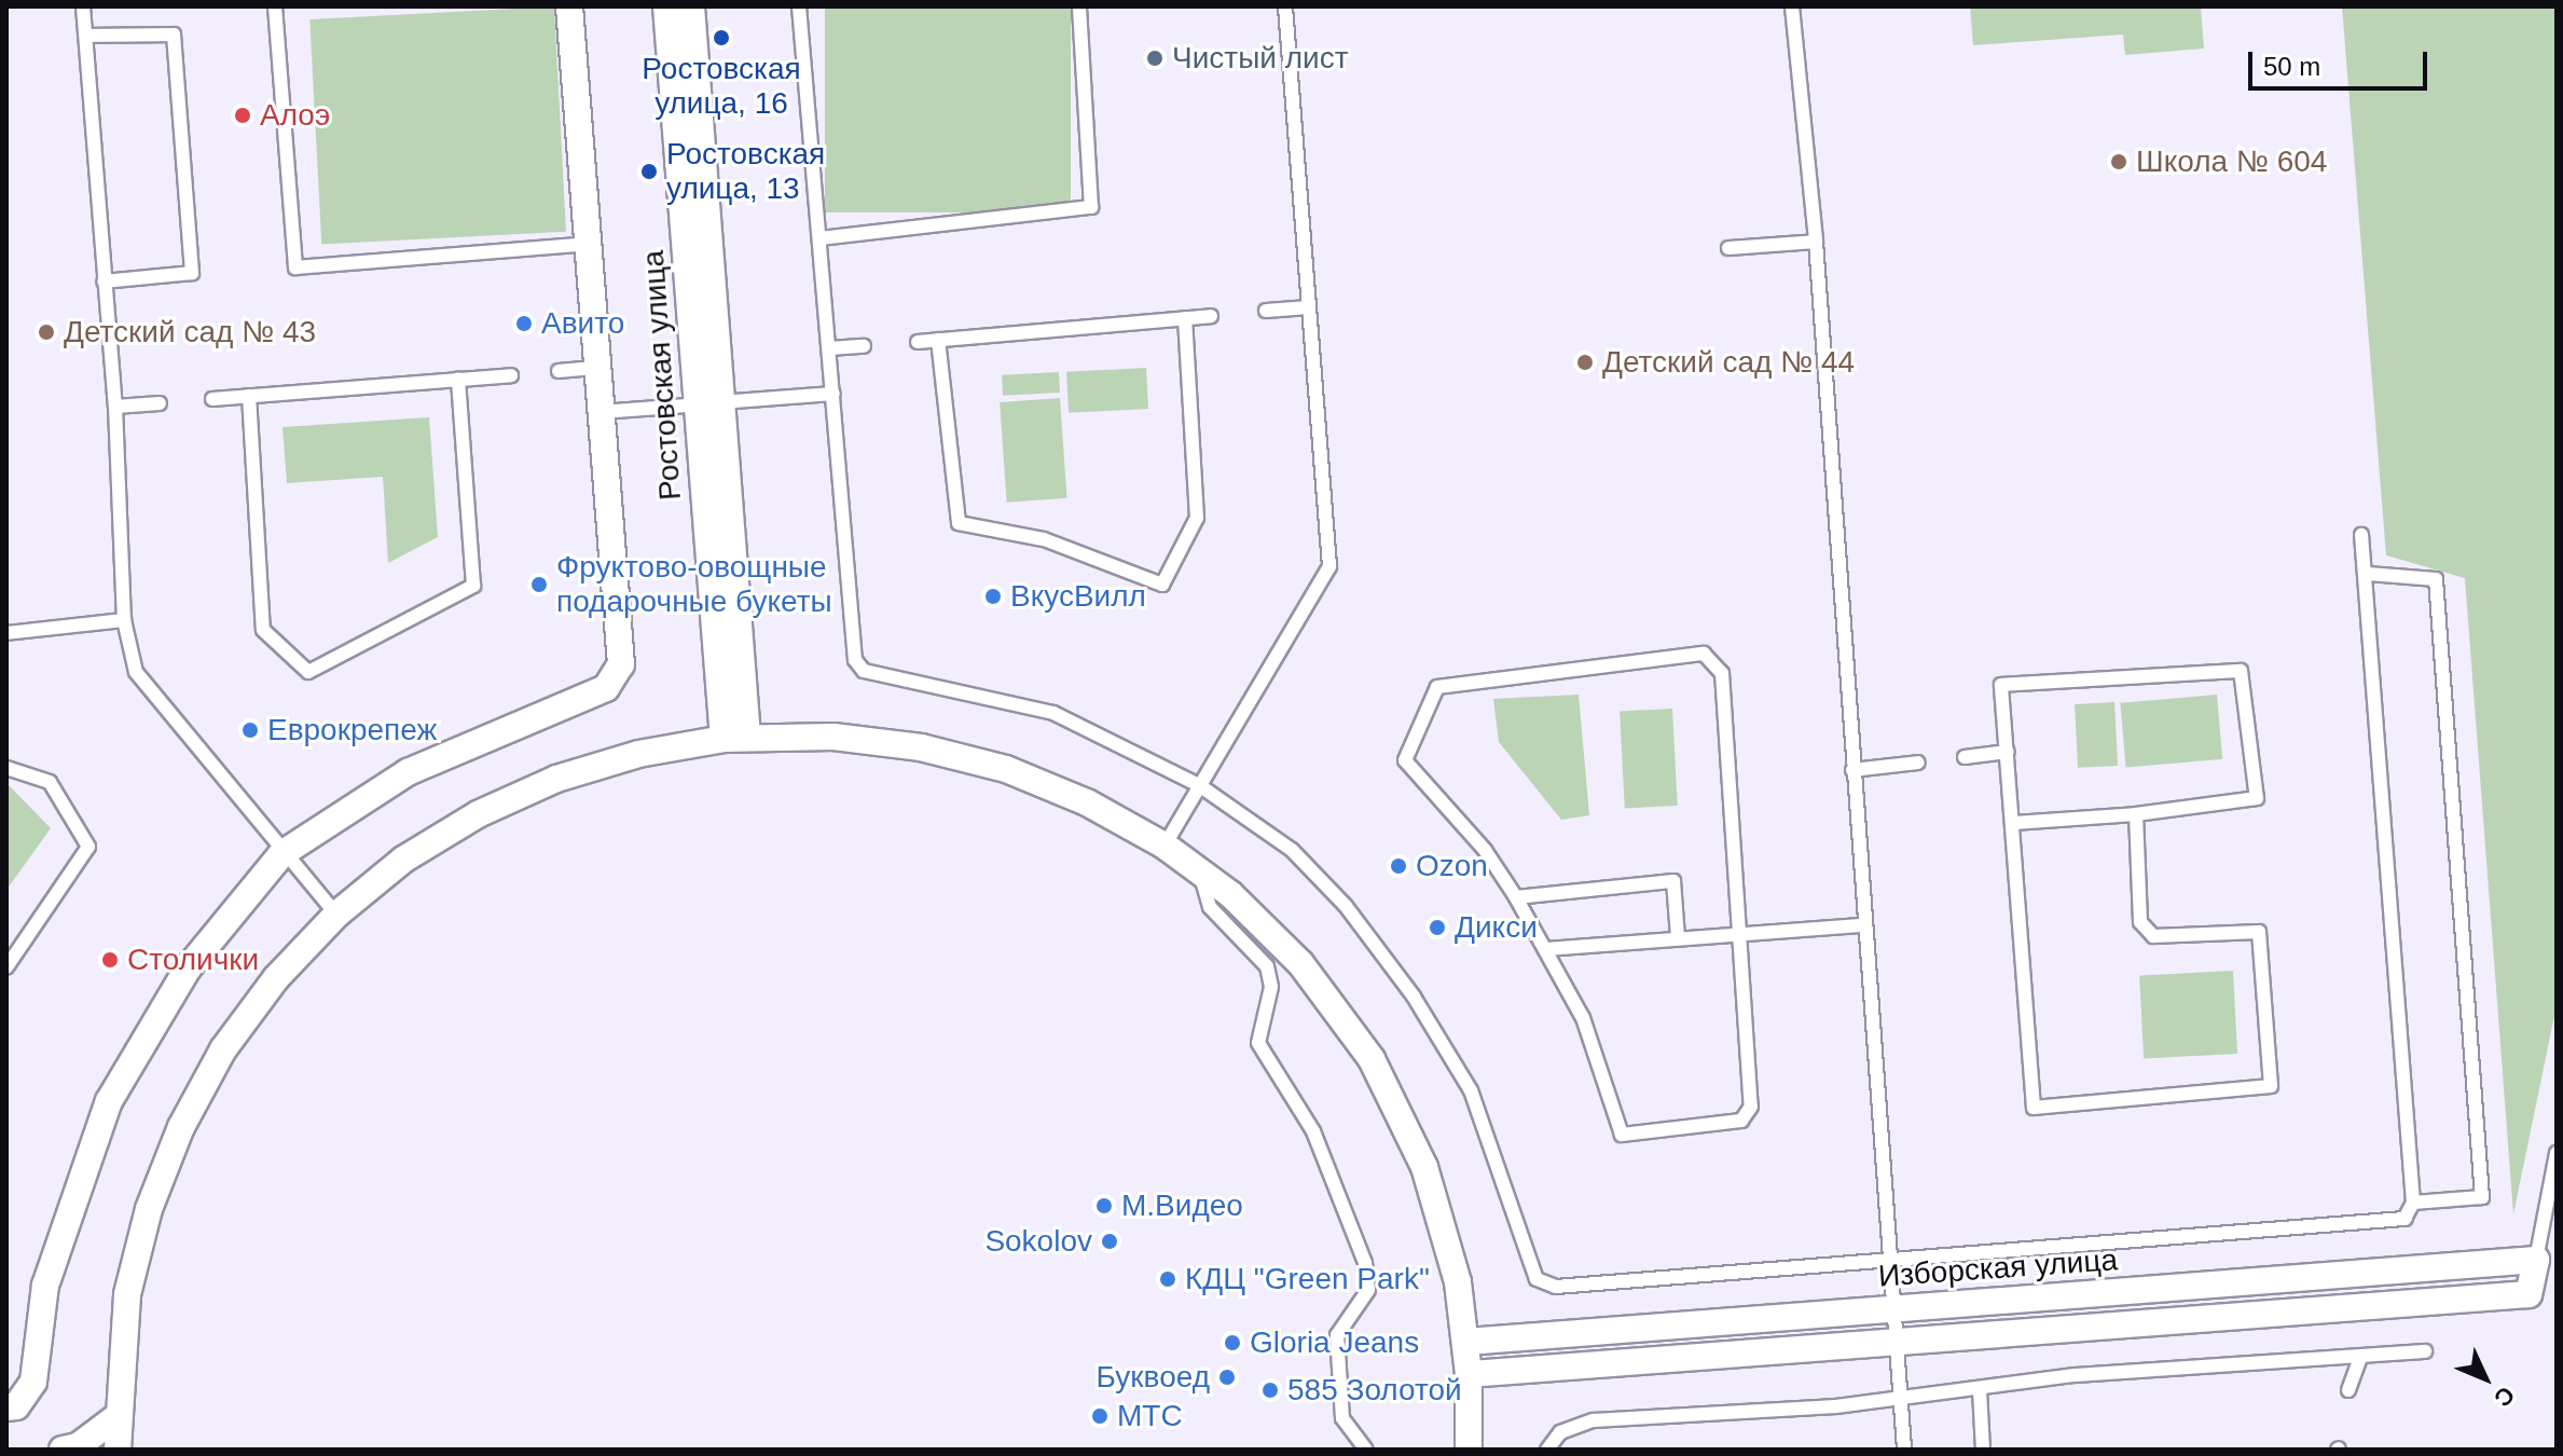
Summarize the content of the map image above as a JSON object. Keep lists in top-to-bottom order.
{
  "streets": {
    "street": ["Ростовская улица", "Изборская улица"]
  },
  "places": [
    "Ростовская улица, 16",
    "Чистый лист",
    "Алоэ",
    "Школа № 604",
    "Ростовская улица, 13",
    "Авито",
    "Детский сад № 43",
    "Детский сад № 44",
    "Фруктово-овощные подарочные букеты",
    "ВкусВилл",
    "Еврокрепеж",
    "Ozon",
    "Дикси",
    "Столички",
    "М.Видео",
    "Sokolov",
    "КДЦ \"Green Park\"",
    "Gloria Jeans",
    "Буквоед",
    "585 Золотой",
    "МТС"
  ],
  "scale_bar": "50 m",
  "north": "bottom right"
}
